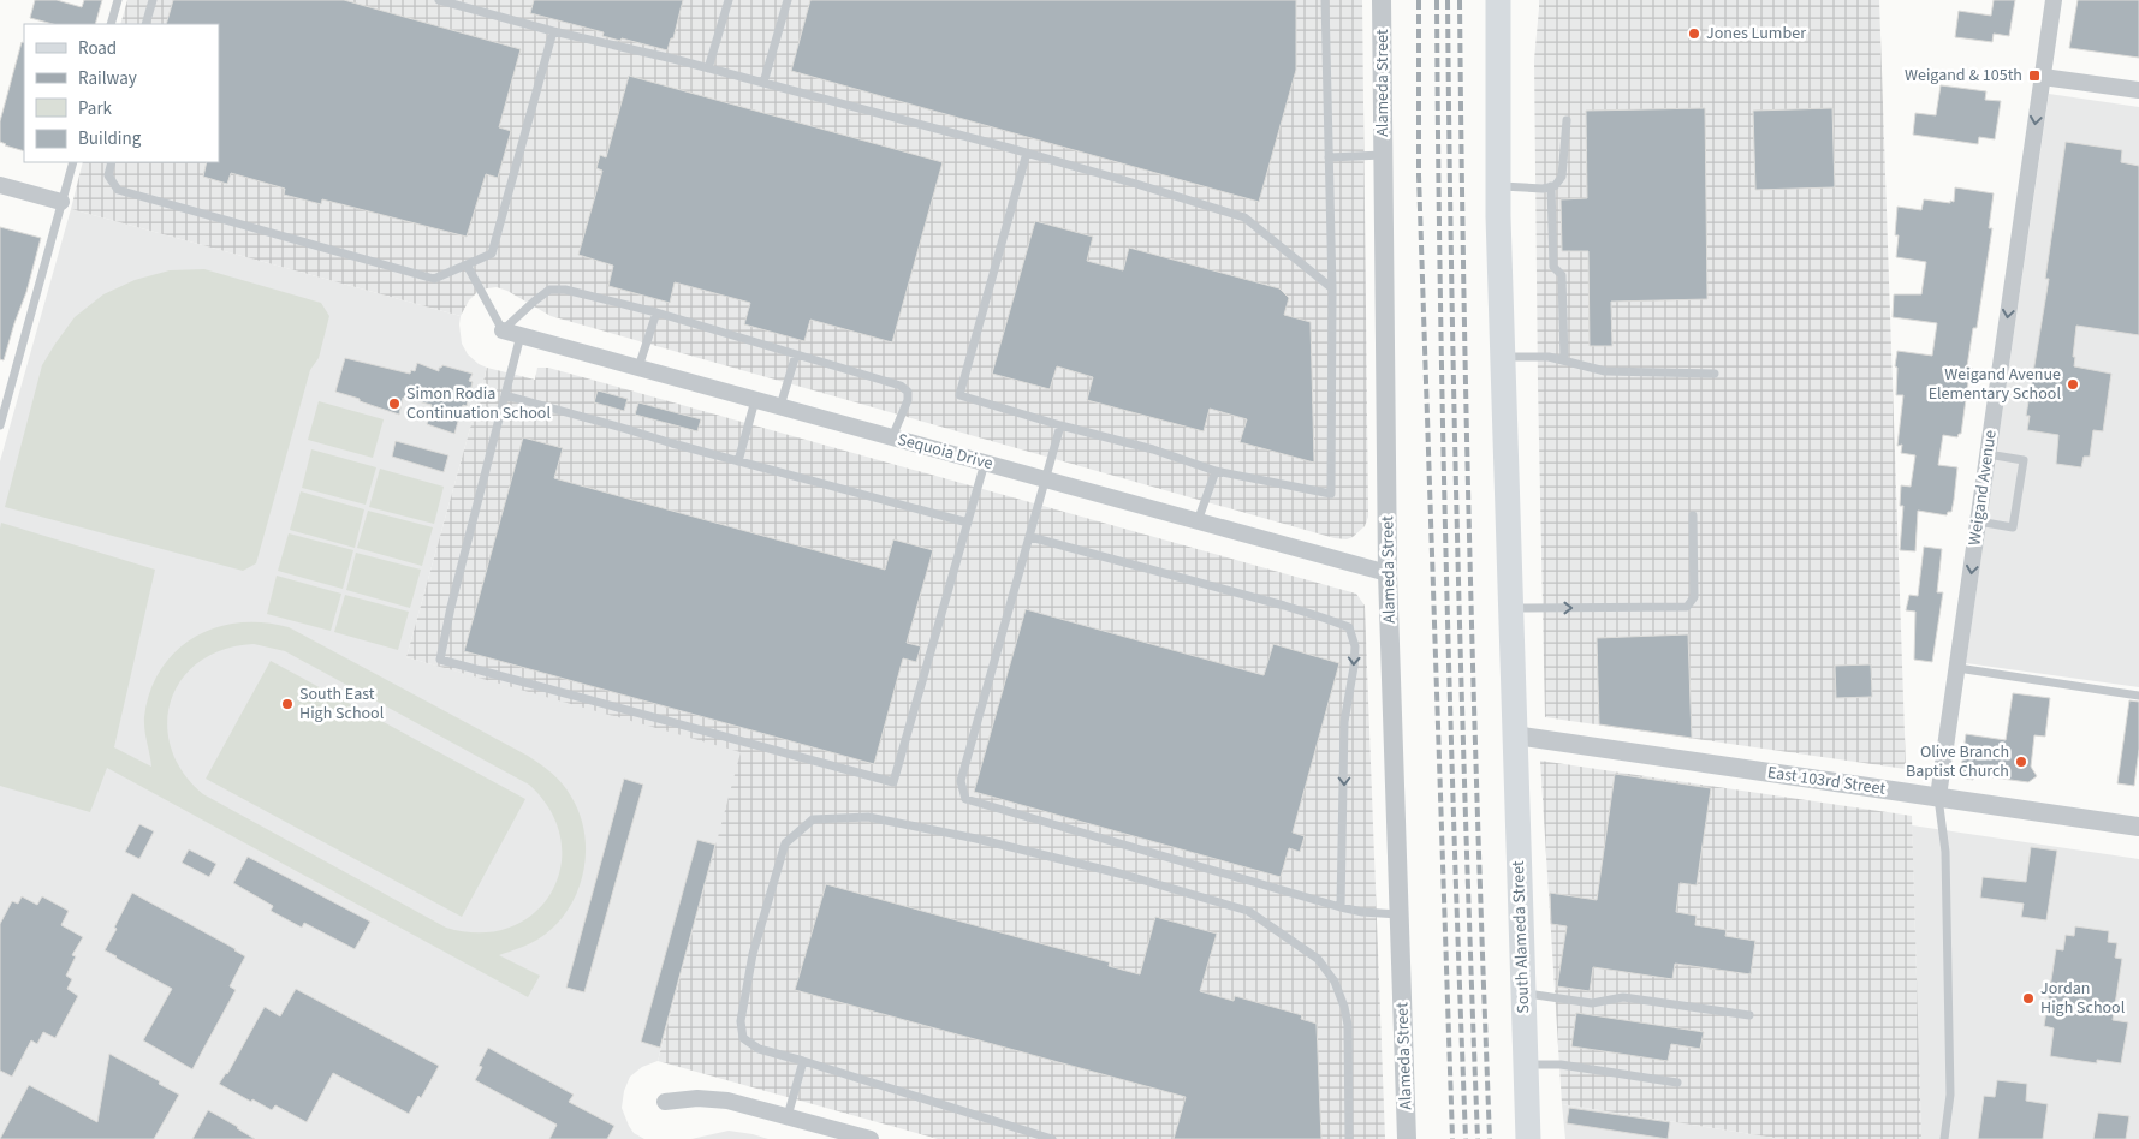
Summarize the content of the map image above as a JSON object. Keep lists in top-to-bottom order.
{
  "streets": {
    "main road": ["South Alameda Street"],
    "street": [
      "Alameda Street",
      "Sequoia Drive",
      "Weigand Avenue",
      "East 103rd Street"
    ]
  },
  "crossings": [
    ["Alameda Street", "Sequoia Drive"],
    ["Weigand Avenue", "East 103rd Street"],
    ["East 103rd Street", "South Alameda Street"]
  ],
  "one_way": ["Weigand Avenue"],
  "places": {
    "other": [
      "Jones Lumber",
      "Weigand Avenue Elementary School",
      "Simon Rodia Continuation School",
      "South East High School",
      "Olive Branch Baptist Church",
      "Jordan High School"
    ],
    "transit": ["Weigand & 105th"]
  },
  "legend": [
    "Road",
    "Railway",
    "Park",
    "Building"
  ]
}
